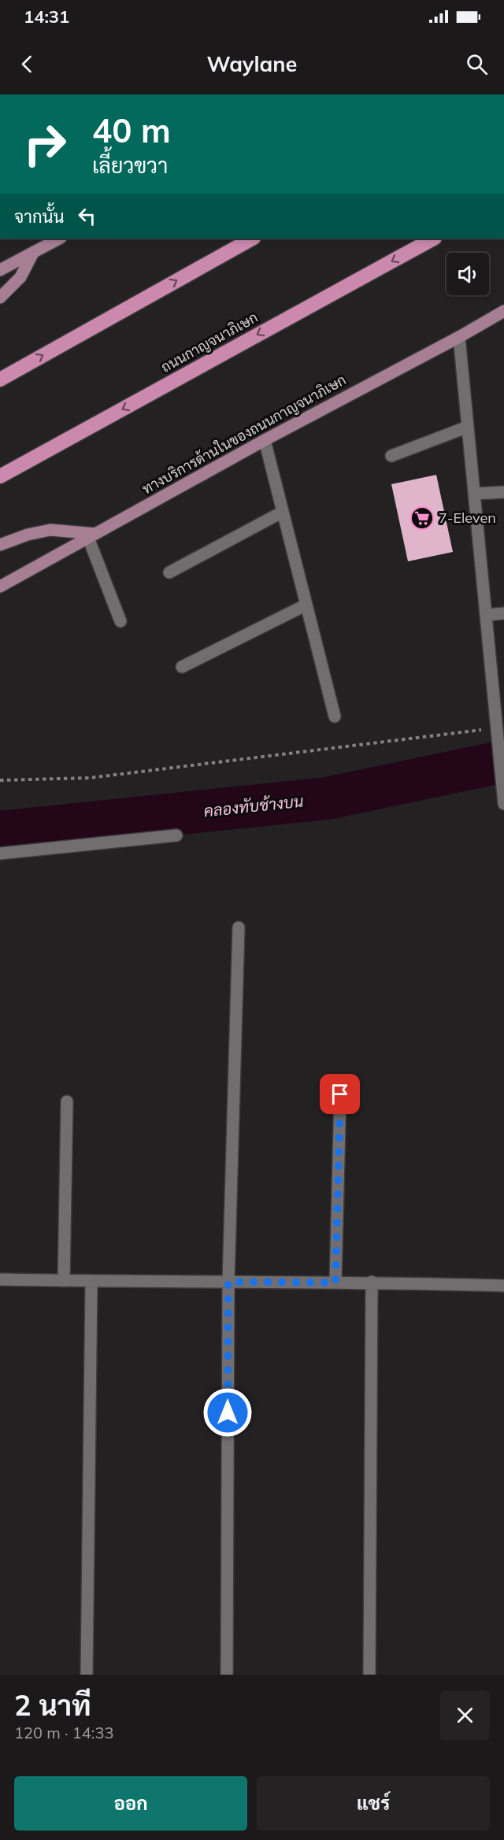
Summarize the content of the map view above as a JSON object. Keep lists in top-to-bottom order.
{
  "streets": {
    "highway": ["ถนนกาญจนาภิเษก"],
    "main road": ["ทางบริการด้านในของถนนกาญจนาภิเษก"]
  },
  "water": ["คลองทับช้างบน"],
  "places": {
    "supermarket": ["7-Eleven"]
  },
  "page": {
    "status": "14:31",
    "header": "Waylane",
    "turn": ["40 m", "เลี้ยวขวา"],
    "then": "จากนั้น",
    "heading": ["2 นาที", "120 m · 14:33"],
    "buttons": ["ออก", "แชร์"]
  }
}
